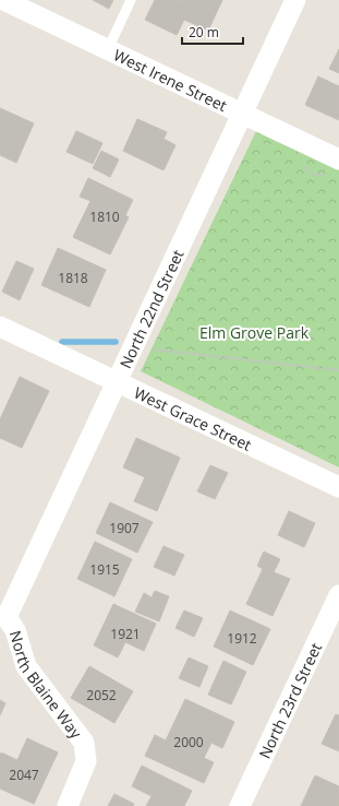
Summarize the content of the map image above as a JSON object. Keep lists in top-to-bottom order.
{
  "streets": {
    "street": [
      "West Irene Street",
      "North 22nd Street",
      "West Grace Street",
      "North Blaine Way",
      "North 23rd Street"
    ]
  },
  "crossings": [
    ["West Irene Street", "North 22nd Street"],
    ["North 22nd Street", "West Grace Street"],
    ["North 22nd Street", "North Blaine Way"]
  ],
  "parks": ["Elm Grove Park"],
  "house_numbers": [
    "1810",
    "1818",
    "1907",
    "1915",
    "1921",
    "1912",
    "2052",
    "2000",
    "2047"
  ],
  "scale_bar": "20 m"
}
